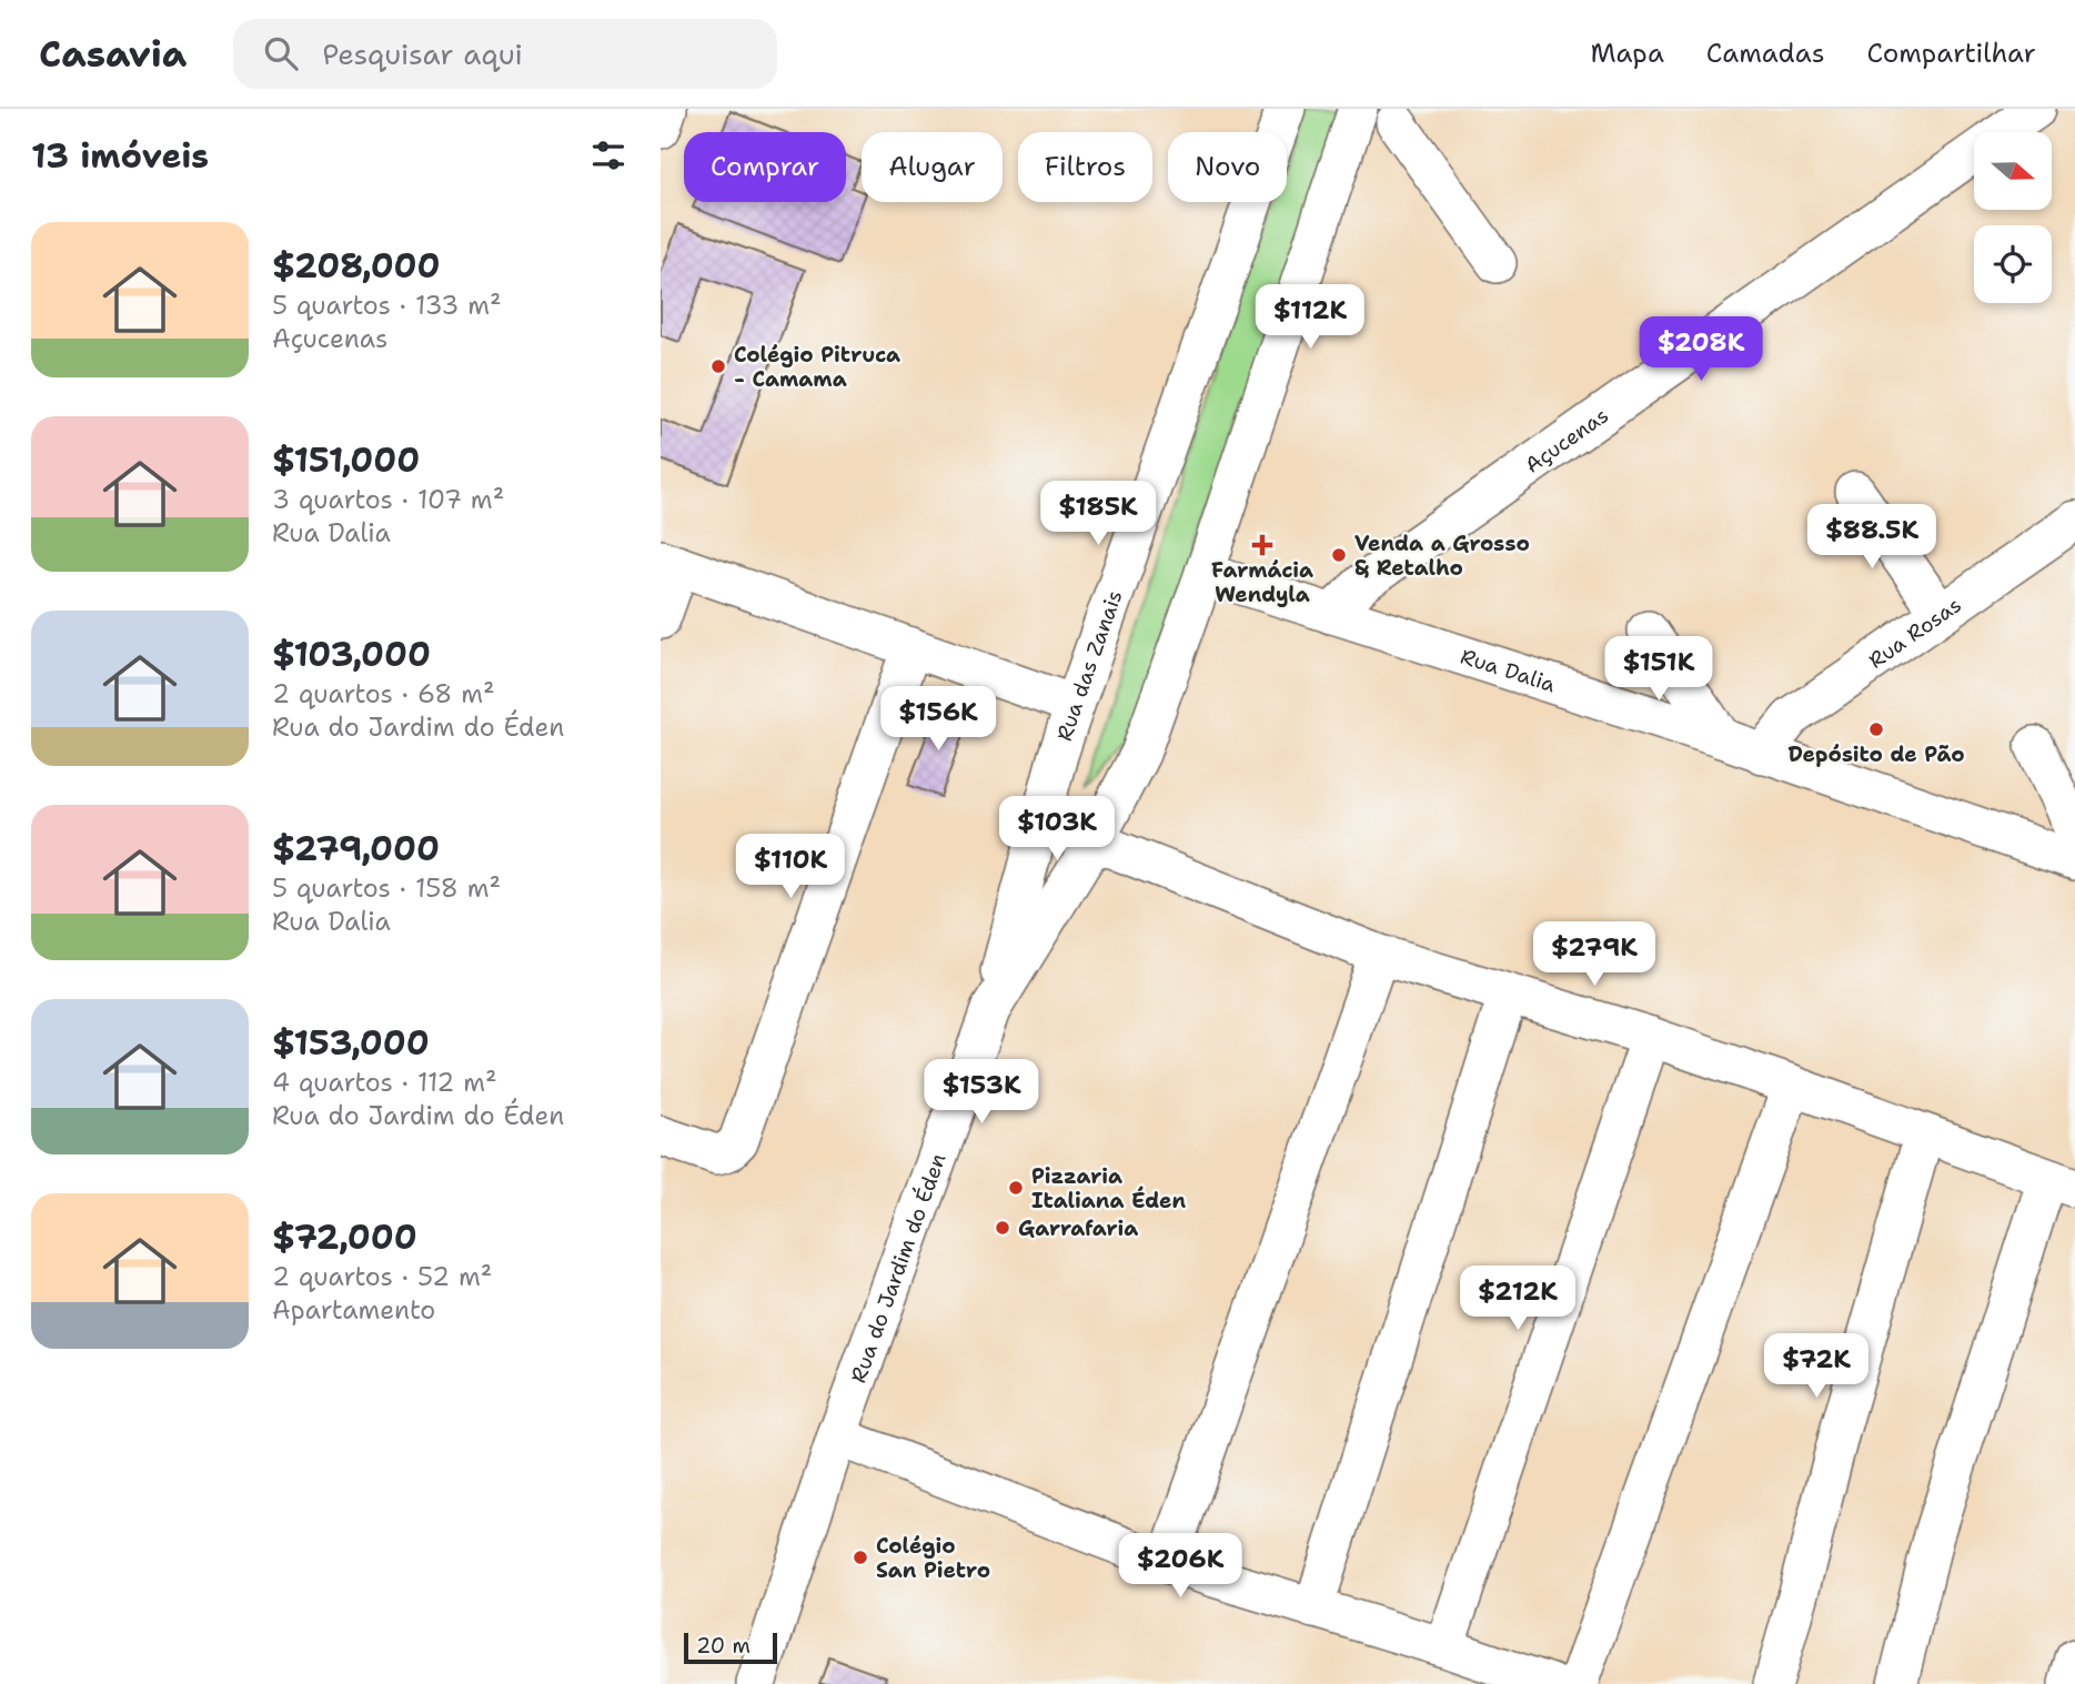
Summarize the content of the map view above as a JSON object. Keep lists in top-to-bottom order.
{
  "streets": {
    "street": [
      "Açucenas",
      "Rua Rosas",
      "Rua das Zanais",
      "Rua Dalia",
      "Rua do Jardim do Éden"
    ]
  },
  "crossings": [
    ["Açucenas", "Rua Dalia"],
    ["Rua Rosas", "Rua Dalia"],
    ["Rua das Zanais", "Rua do Jardim do Éden"],
    ["Rua Dalia", "Rua do Jardim do Éden"]
  ],
  "places": {
    "other": [
      "Colégio Pitruca - Camama",
      "Venda a Grosso & Retalho",
      "Depósito de Pão",
      "Pizzaria Italiana Éden",
      "Garrafaria",
      "Colégio San Pietro"
    ],
    "health": ["Farmácia Wendyla"]
  },
  "scale_bar": "20 m",
  "north": "right",
  "page": {
    "header": "Casavia",
    "search": "Pesquisar aqui",
    "nav": ["Mapa", "Camadas", "Compartilhar"],
    "heading": "13 imóveis",
    "chip": [
      "Comprar",
      "Alugar",
      "Filtros",
      "Novo"
    ],
    "list": [
      {
        "name": "$208,000",
        "note": "5 quartos · 133 m² · Açucenas"
      },
      {
        "name": "$151,000",
        "note": "3 quartos · 107 m² · Rua Dalia"
      },
      {
        "name": "$103,000",
        "note": "2 quartos · 68 m² · Rua do Jardim do Éden"
      },
      {
        "name": "$279,000",
        "note": "5 quartos · 158 m² · Rua Dalia"
      },
      {
        "name": "$153,000",
        "note": "4 quartos · 112 m² · Rua do Jardim do Éden"
      },
      {
        "name": "$72,000",
        "note": "2 quartos · 52 m² · Apartamento"
      }
    ],
    "price": [
      "$112K",
      "$208K",
      "$185K",
      "$88.5K",
      "$151K",
      "$156K",
      "$103K",
      "$110K",
      "$279K",
      "$153K",
      "$212K",
      "$72K",
      "$206K"
    ],
    "scale": "20 m"
  }
}
